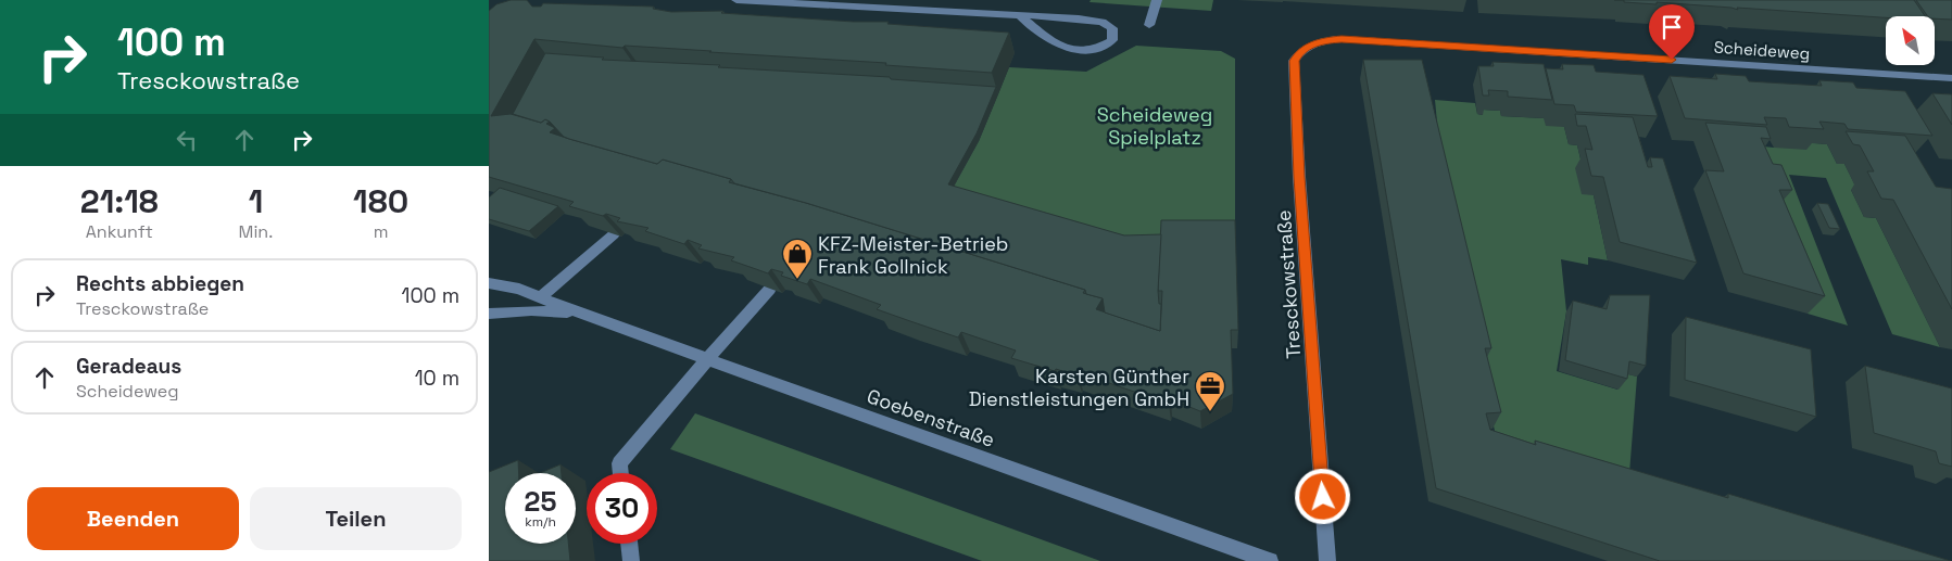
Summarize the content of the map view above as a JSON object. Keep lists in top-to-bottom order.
{
  "streets": {
    "street": ["Scheideweg", "Tresckowstraße", "Goebenstraße"]
  },
  "crossings": [
    ["Scheideweg", "Tresckowstraße"]
  ],
  "parks": ["Scheideweg Spielplatz"],
  "places": {
    "shop": ["KFZ-Meister-Betrieb Frank Gollnick"],
    "office": ["Karsten Günther Dienstleistungen GmbH"]
  },
  "north": "top left",
  "page": {
    "turn": ["100 m", "Tresckowstraße"],
    "eta": [
      "21:18",
      "Ankunft",
      "1",
      "Min.",
      "180",
      "m"
    ],
    "list": [
      {
        "name": "Rechts abbiegen",
        "note": "Tresckowstraße",
        "value": "100 m"
      },
      {
        "name": "Geradeaus",
        "note": "Scheideweg",
        "value": "10 m"
      }
    ],
    "speed": "25 km/h",
    "limit": "30",
    "buttons": ["Beenden", "Teilen"]
  }
}
